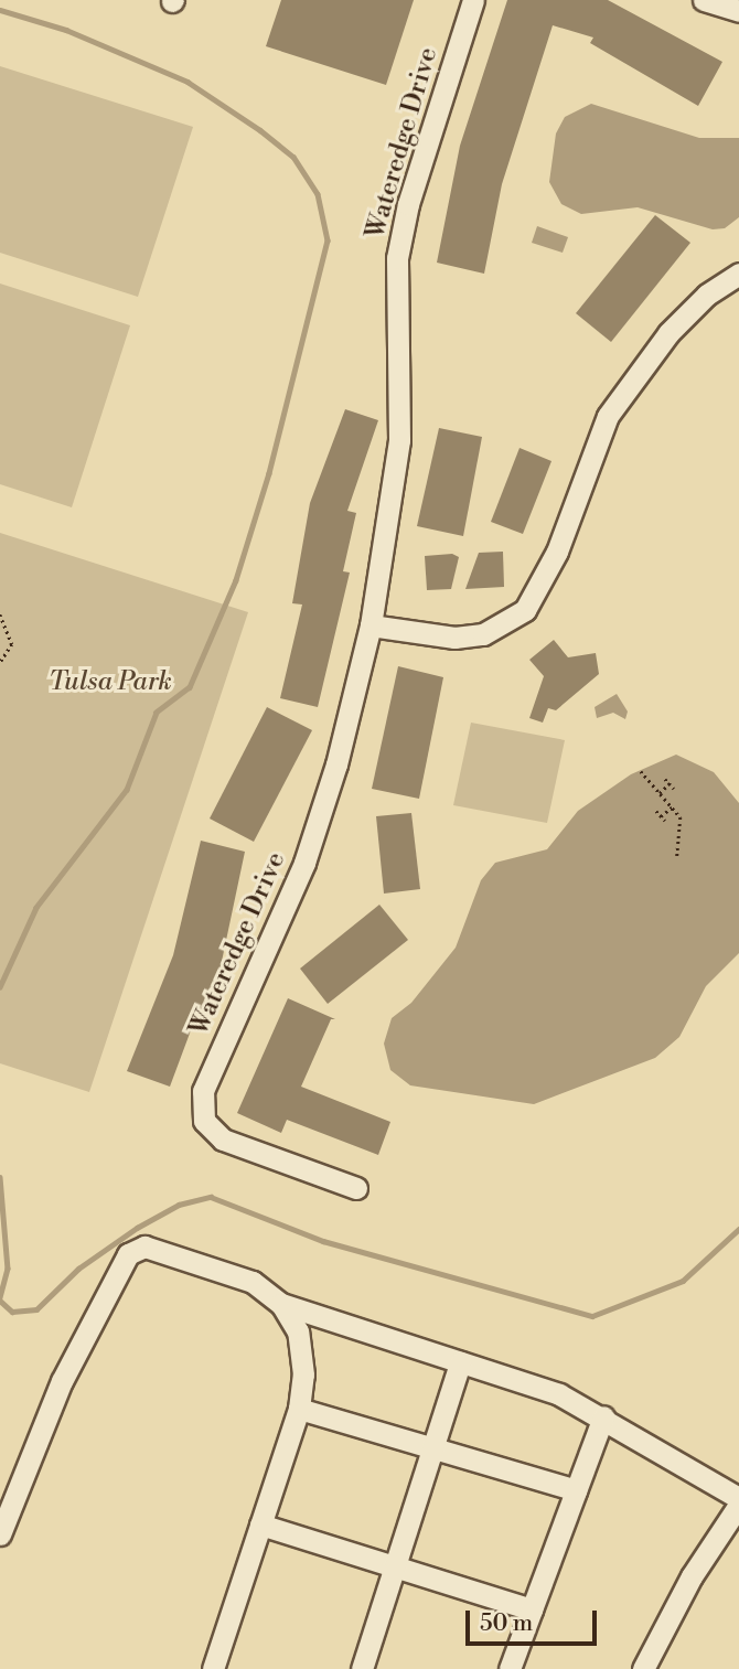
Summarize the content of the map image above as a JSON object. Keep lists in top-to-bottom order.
{
  "streets": {
    "street": ["Wateredge Drive"]
  },
  "parks": ["Tulsa Park"],
  "scale_bar": "50 m"
}
